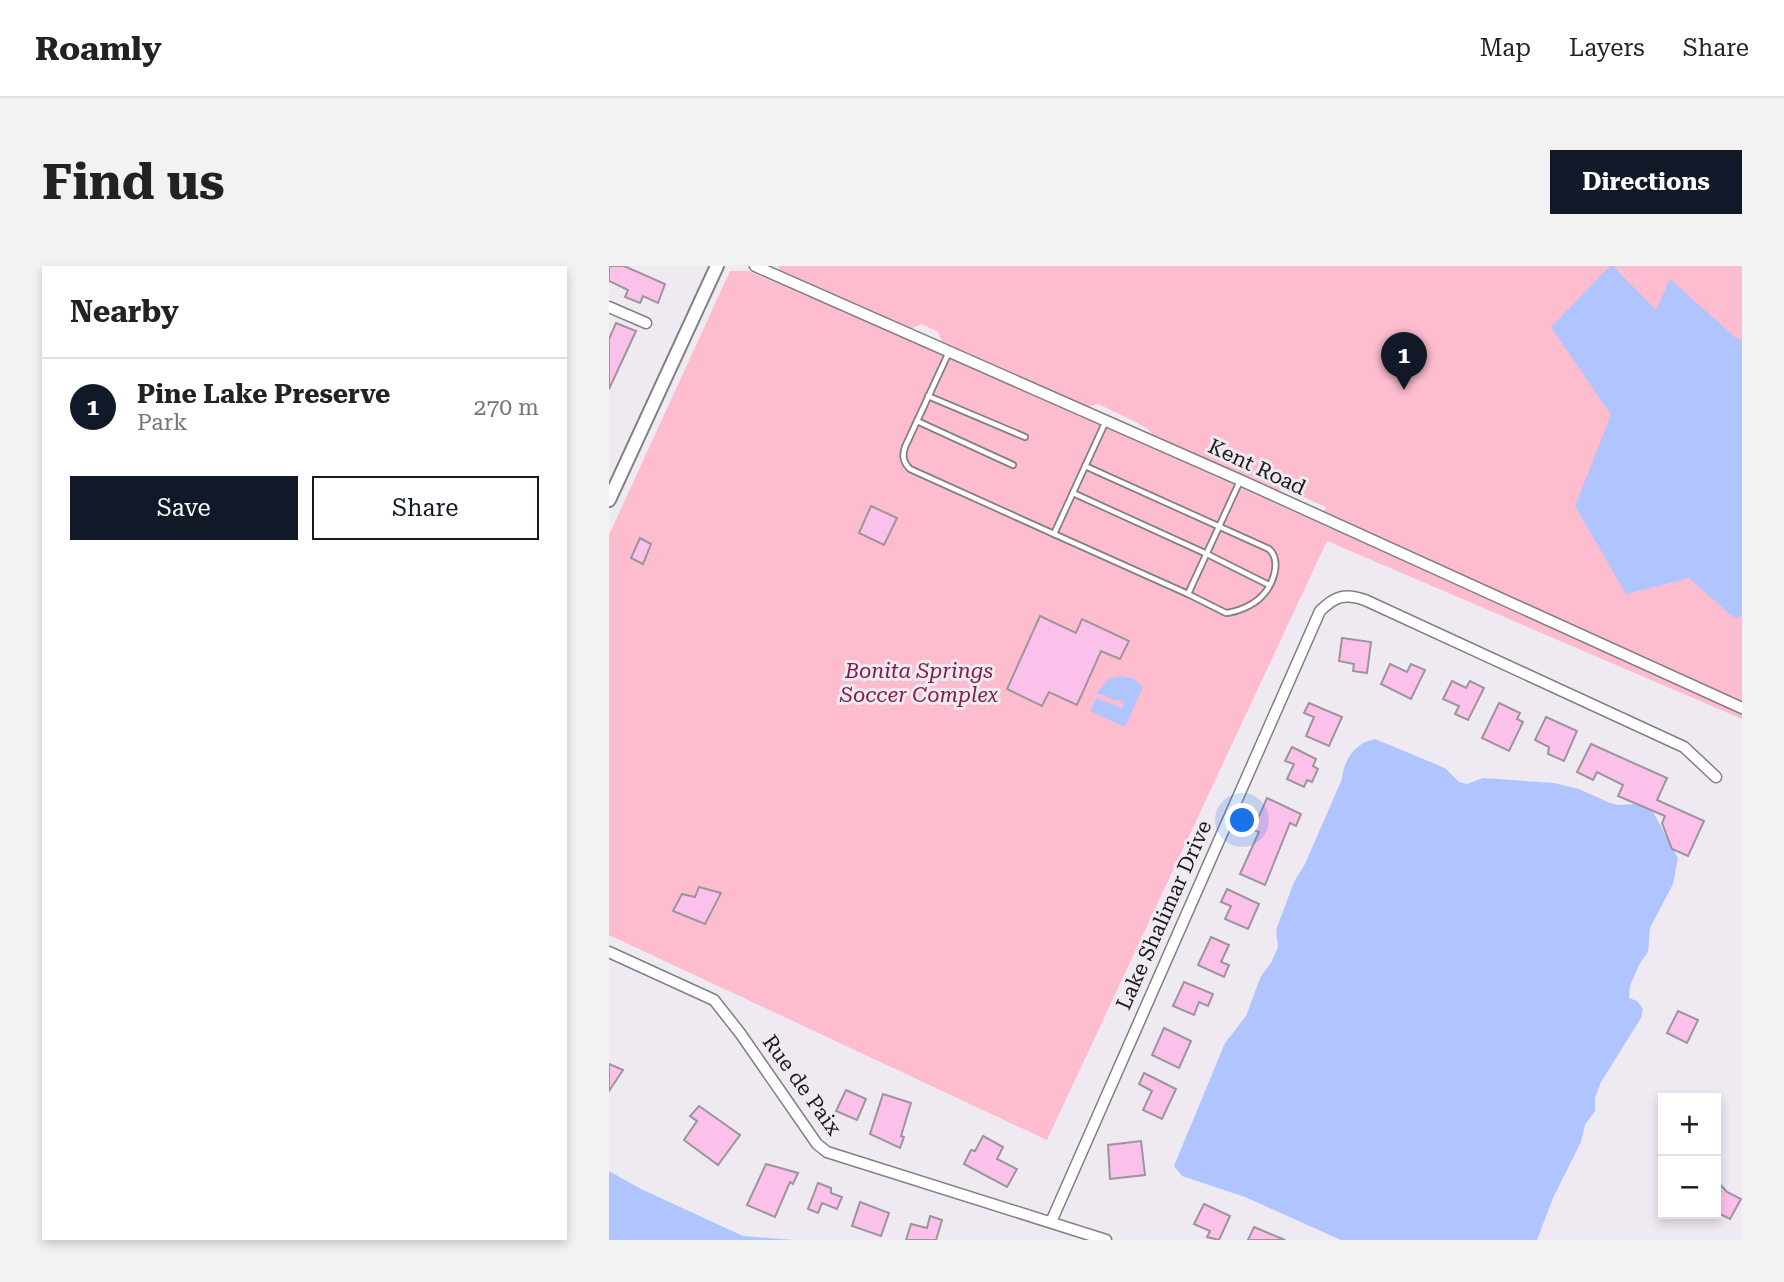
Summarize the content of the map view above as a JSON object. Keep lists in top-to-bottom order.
{
  "streets": {
    "street": ["Kent Road", "Lake Shalimar Drive", "Rue de Paix"]
  },
  "crossings": [
    ["Lake Shalimar Drive", "Rue de Paix"]
  ],
  "parks": ["Bonita Springs Soccer Complex"],
  "page": {
    "header": "Roamly",
    "nav": ["Map", "Layers", "Share"],
    "buttons": [
      "Directions",
      ["Save", "Share"]
    ],
    "title": "Find us",
    "heading": "Nearby",
    "pins": "1",
    "list": [
      {
        "mark": "1",
        "name": "Pine Lake Preserve",
        "note": "Park",
        "value": "270 m"
      }
    ],
    "map_buttons": ["+", "−"]
  }
}
